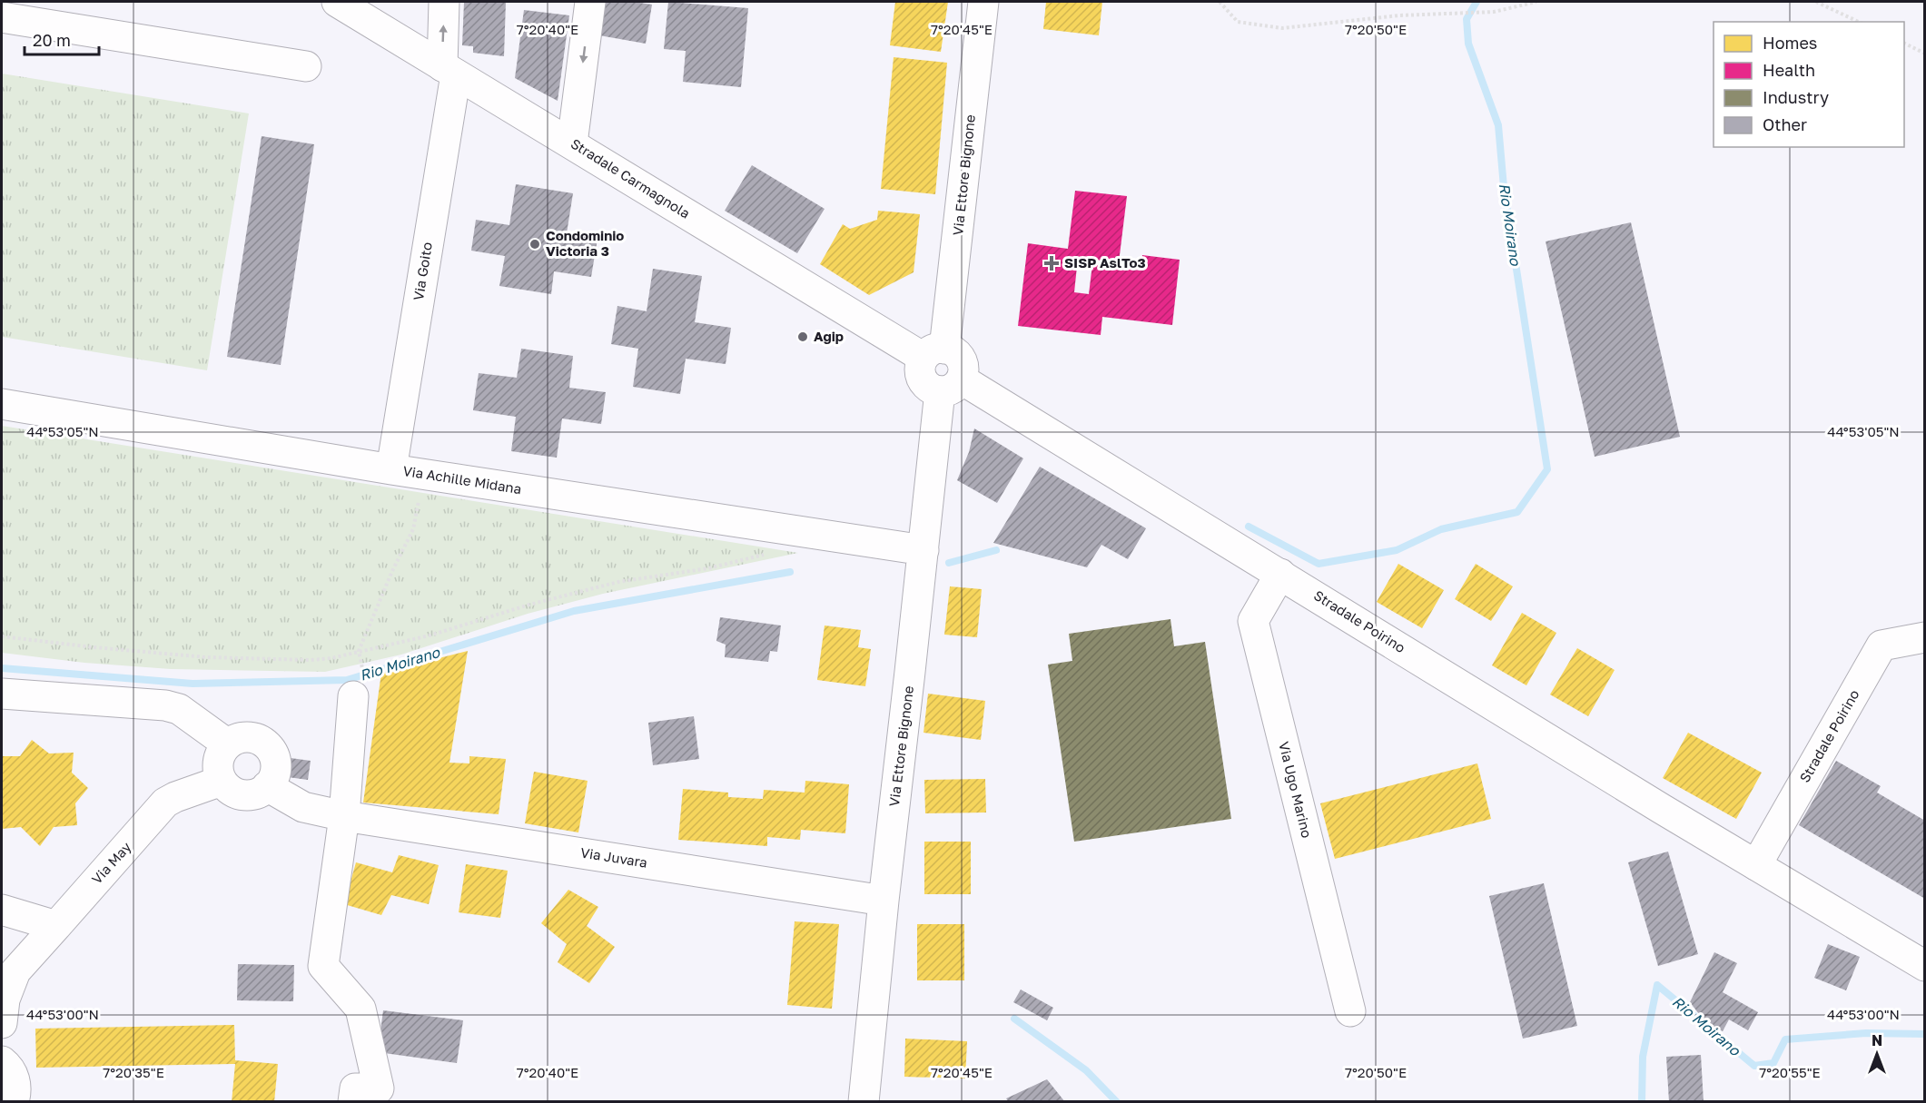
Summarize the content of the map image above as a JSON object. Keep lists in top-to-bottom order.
{
  "streets": {
    "street": [
      "Via Ettore Bignone",
      "Stradale Carmagnola",
      "Via Goito",
      "Via Achille Midana",
      "Stradale Poirino",
      "Via Ugo Marino",
      "Via Juvara",
      "Via May"
    ]
  },
  "crossings": [
    ["Via Ettore Bignone", "Stradale Carmagnola"],
    ["Via Ettore Bignone", "Via Achille Midana"],
    ["Via Ettore Bignone", "Stradale Poirino"],
    ["Via Ettore Bignone", "Via Juvara"],
    ["Stradale Carmagnola", "Via Goito"],
    ["Via Goito", "Via Achille Midana"],
    ["Stradale Poirino", "Via Ugo Marino"],
    ["Via Juvara", "Via May"]
  ],
  "water": ["Rio Moirano"],
  "places": {
    "other": ["Condominio Victoria 3", "Agip"],
    "health": ["SISP AslTo3"]
  },
  "legend": [
    "Homes",
    "Health",
    "Industry",
    "Other"
  ],
  "scale_bar": "20 m",
  "north": "top",
  "coordinates": [
    "7°20'40\"E",
    "7°20'45\"E",
    "7°20'50\"E",
    "44°53'05\"N",
    "44°53'00\"N",
    "7°20'35\"E",
    "7°20'55\"E"
  ]
}
